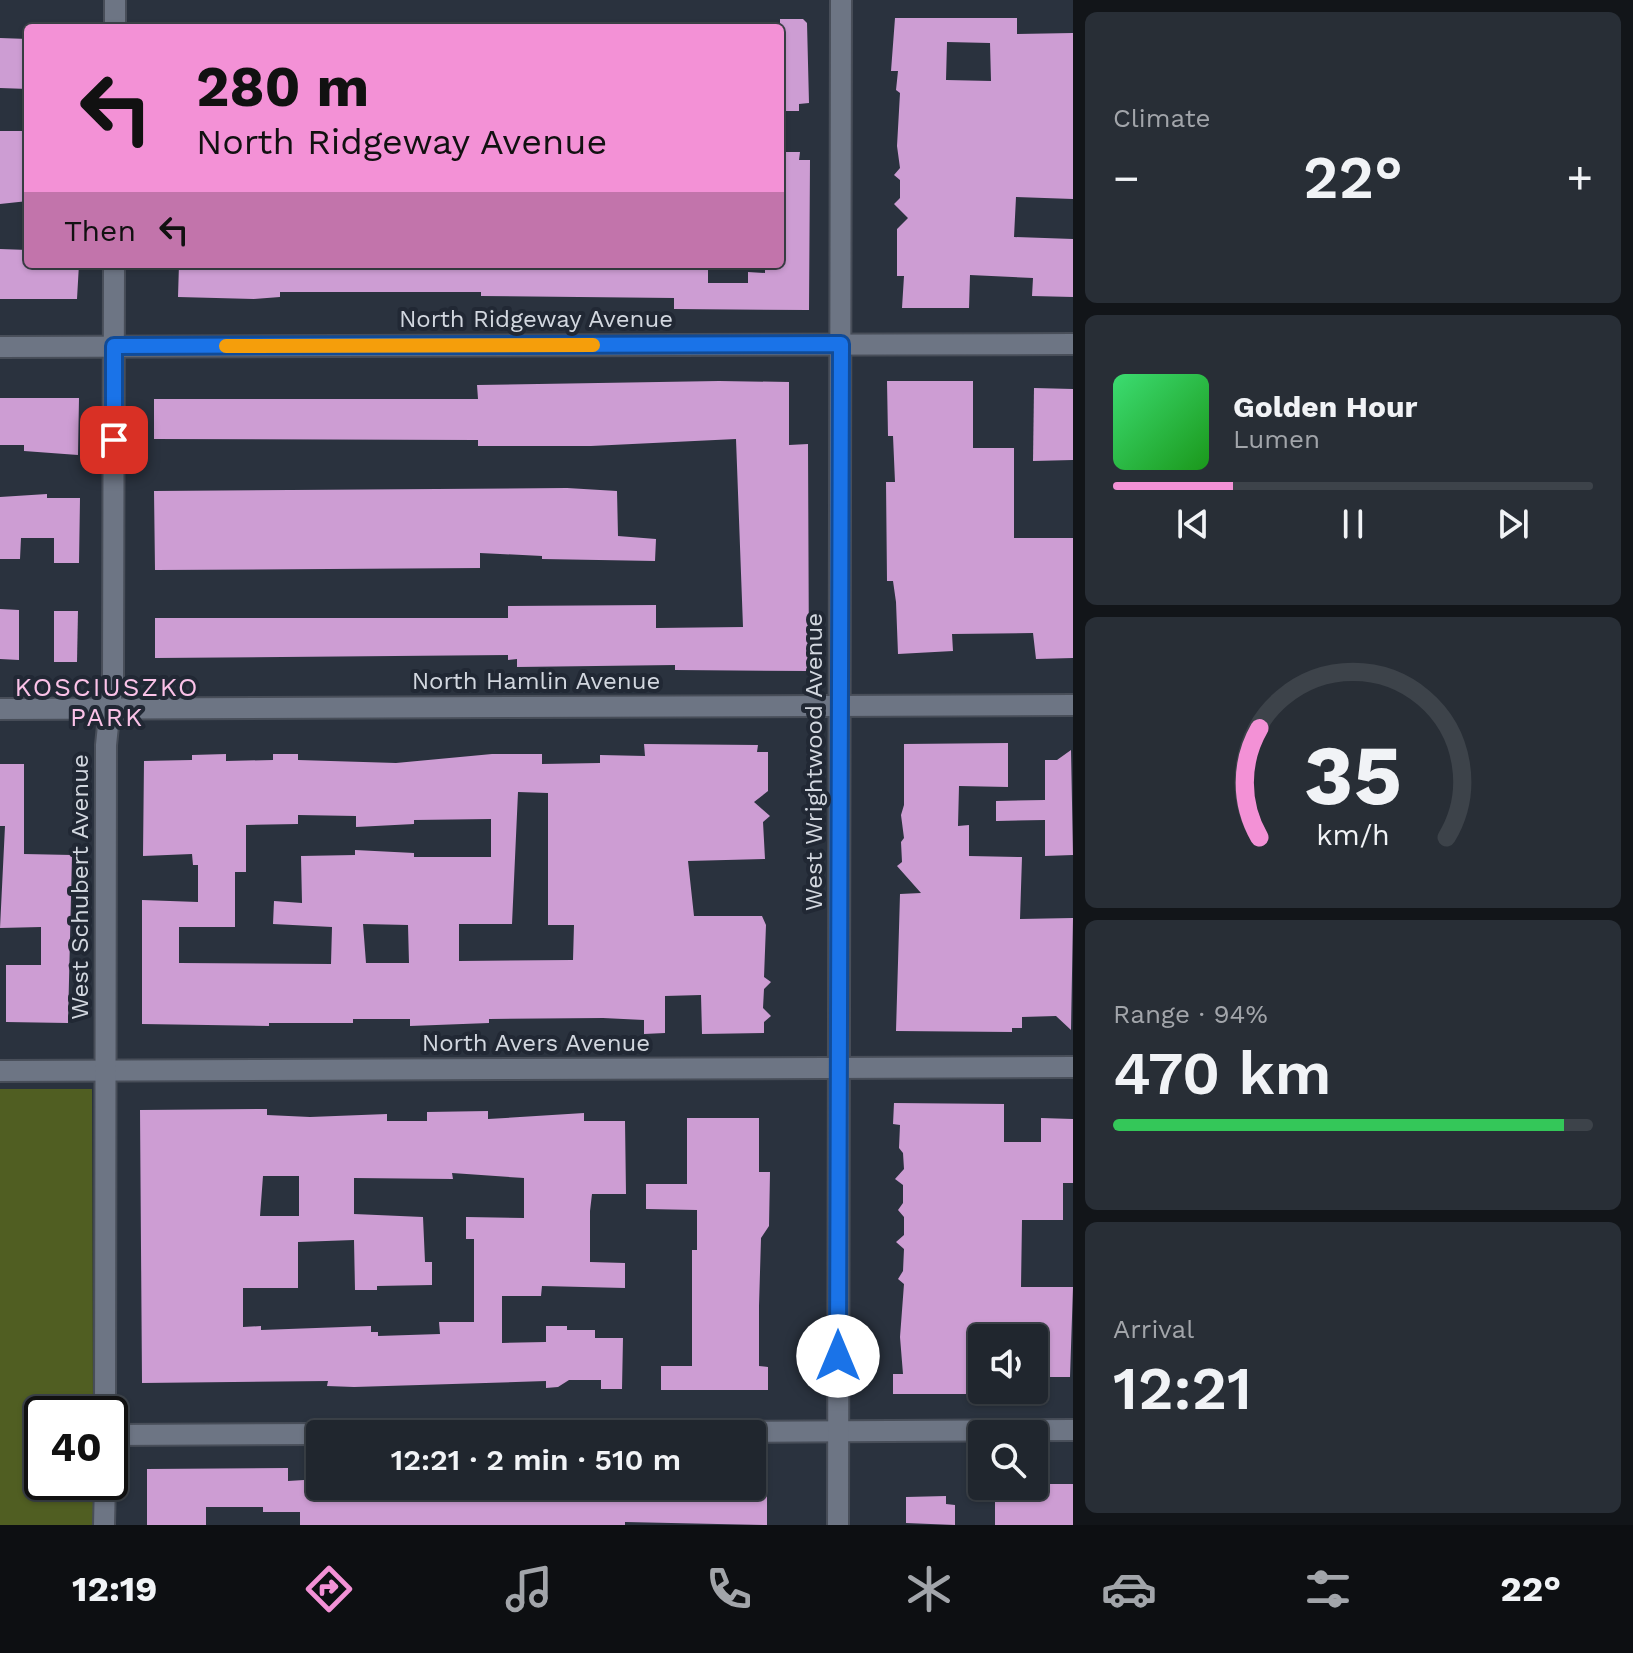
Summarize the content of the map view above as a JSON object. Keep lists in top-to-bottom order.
{
  "streets": {
    "street": [
      "North Ridgeway Avenue",
      "North Hamlin Avenue",
      "West Wrightwood Avenue",
      "West Schubert Avenue",
      "North Avers Avenue"
    ]
  },
  "crossings": [
    ["North Ridgeway Avenue", "West Wrightwood Avenue"],
    ["North Ridgeway Avenue", "West Schubert Avenue"],
    ["North Hamlin Avenue", "West Wrightwood Avenue"],
    ["North Hamlin Avenue", "West Schubert Avenue"],
    ["West Wrightwood Avenue", "North Avers Avenue"],
    ["West Schubert Avenue", "North Avers Avenue"]
  ],
  "districts": ["KOSCIUSZKO PARK"],
  "page": {
    "tile": [
      "Climate",
      ["Range · 94%", "470 km"],
      ["Arrival", "12:21"]
    ],
    "turn": ["280 m", "North Ridgeway Avenue"],
    "heat": ["−", "22°", "+"],
    "then": "Then",
    "song": ["Golden Hour", "Lumen"],
    "limit": "40",
    "trip": "12:21 · 2 min · 510 m",
    "tabs": ["12:19", "22°"],
    "gauge": ["35", "km/h"]
  }
}
